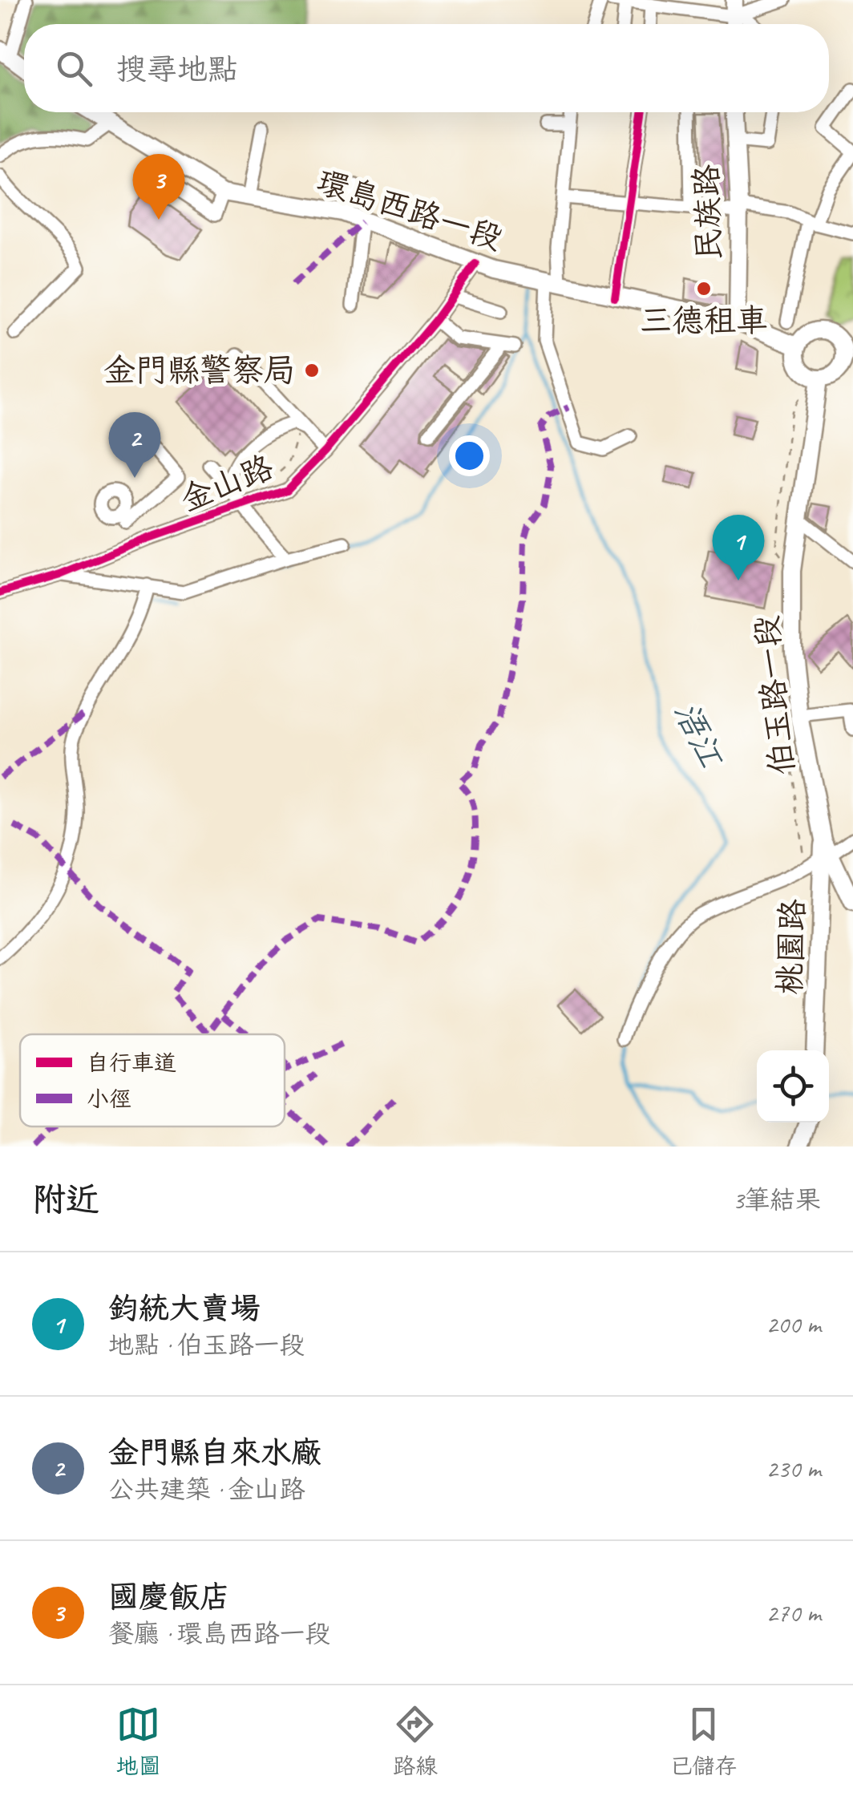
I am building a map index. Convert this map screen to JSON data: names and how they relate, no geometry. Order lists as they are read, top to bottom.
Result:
{
  "streets": {
    "main road": [
      "環島西路一段",
      "民族路",
      "伯玉路一段",
      "桃園路"
    ],
    "street": ["金山路"]
  },
  "crossings": [
    ["環島西路一段", "金山路"],
    ["伯玉路一段", "桃園路"]
  ],
  "water": ["浯江"],
  "places": ["三德租車", "金門縣警察局"],
  "legend": ["自行車道", "小徑"],
  "page": {
    "search": "搜尋地點",
    "pins": ["3", "2", "1"],
    "heading": ["附近", "3筆結果"],
    "list": [
      {
        "mark": "1",
        "name": "鈞統大賣場",
        "note": "地點 · 伯玉路一段",
        "value": "200 m"
      },
      {
        "mark": "2",
        "name": "金門縣自來水廠",
        "note": "公共建築 · 金山路",
        "value": "230 m"
      },
      {
        "mark": "3",
        "name": "國慶飯店",
        "note": "餐廳 · 環島西路一段",
        "value": "270 m"
      }
    ],
    "nav": ["地圖", "路線", "已儲存"]
  }
}
